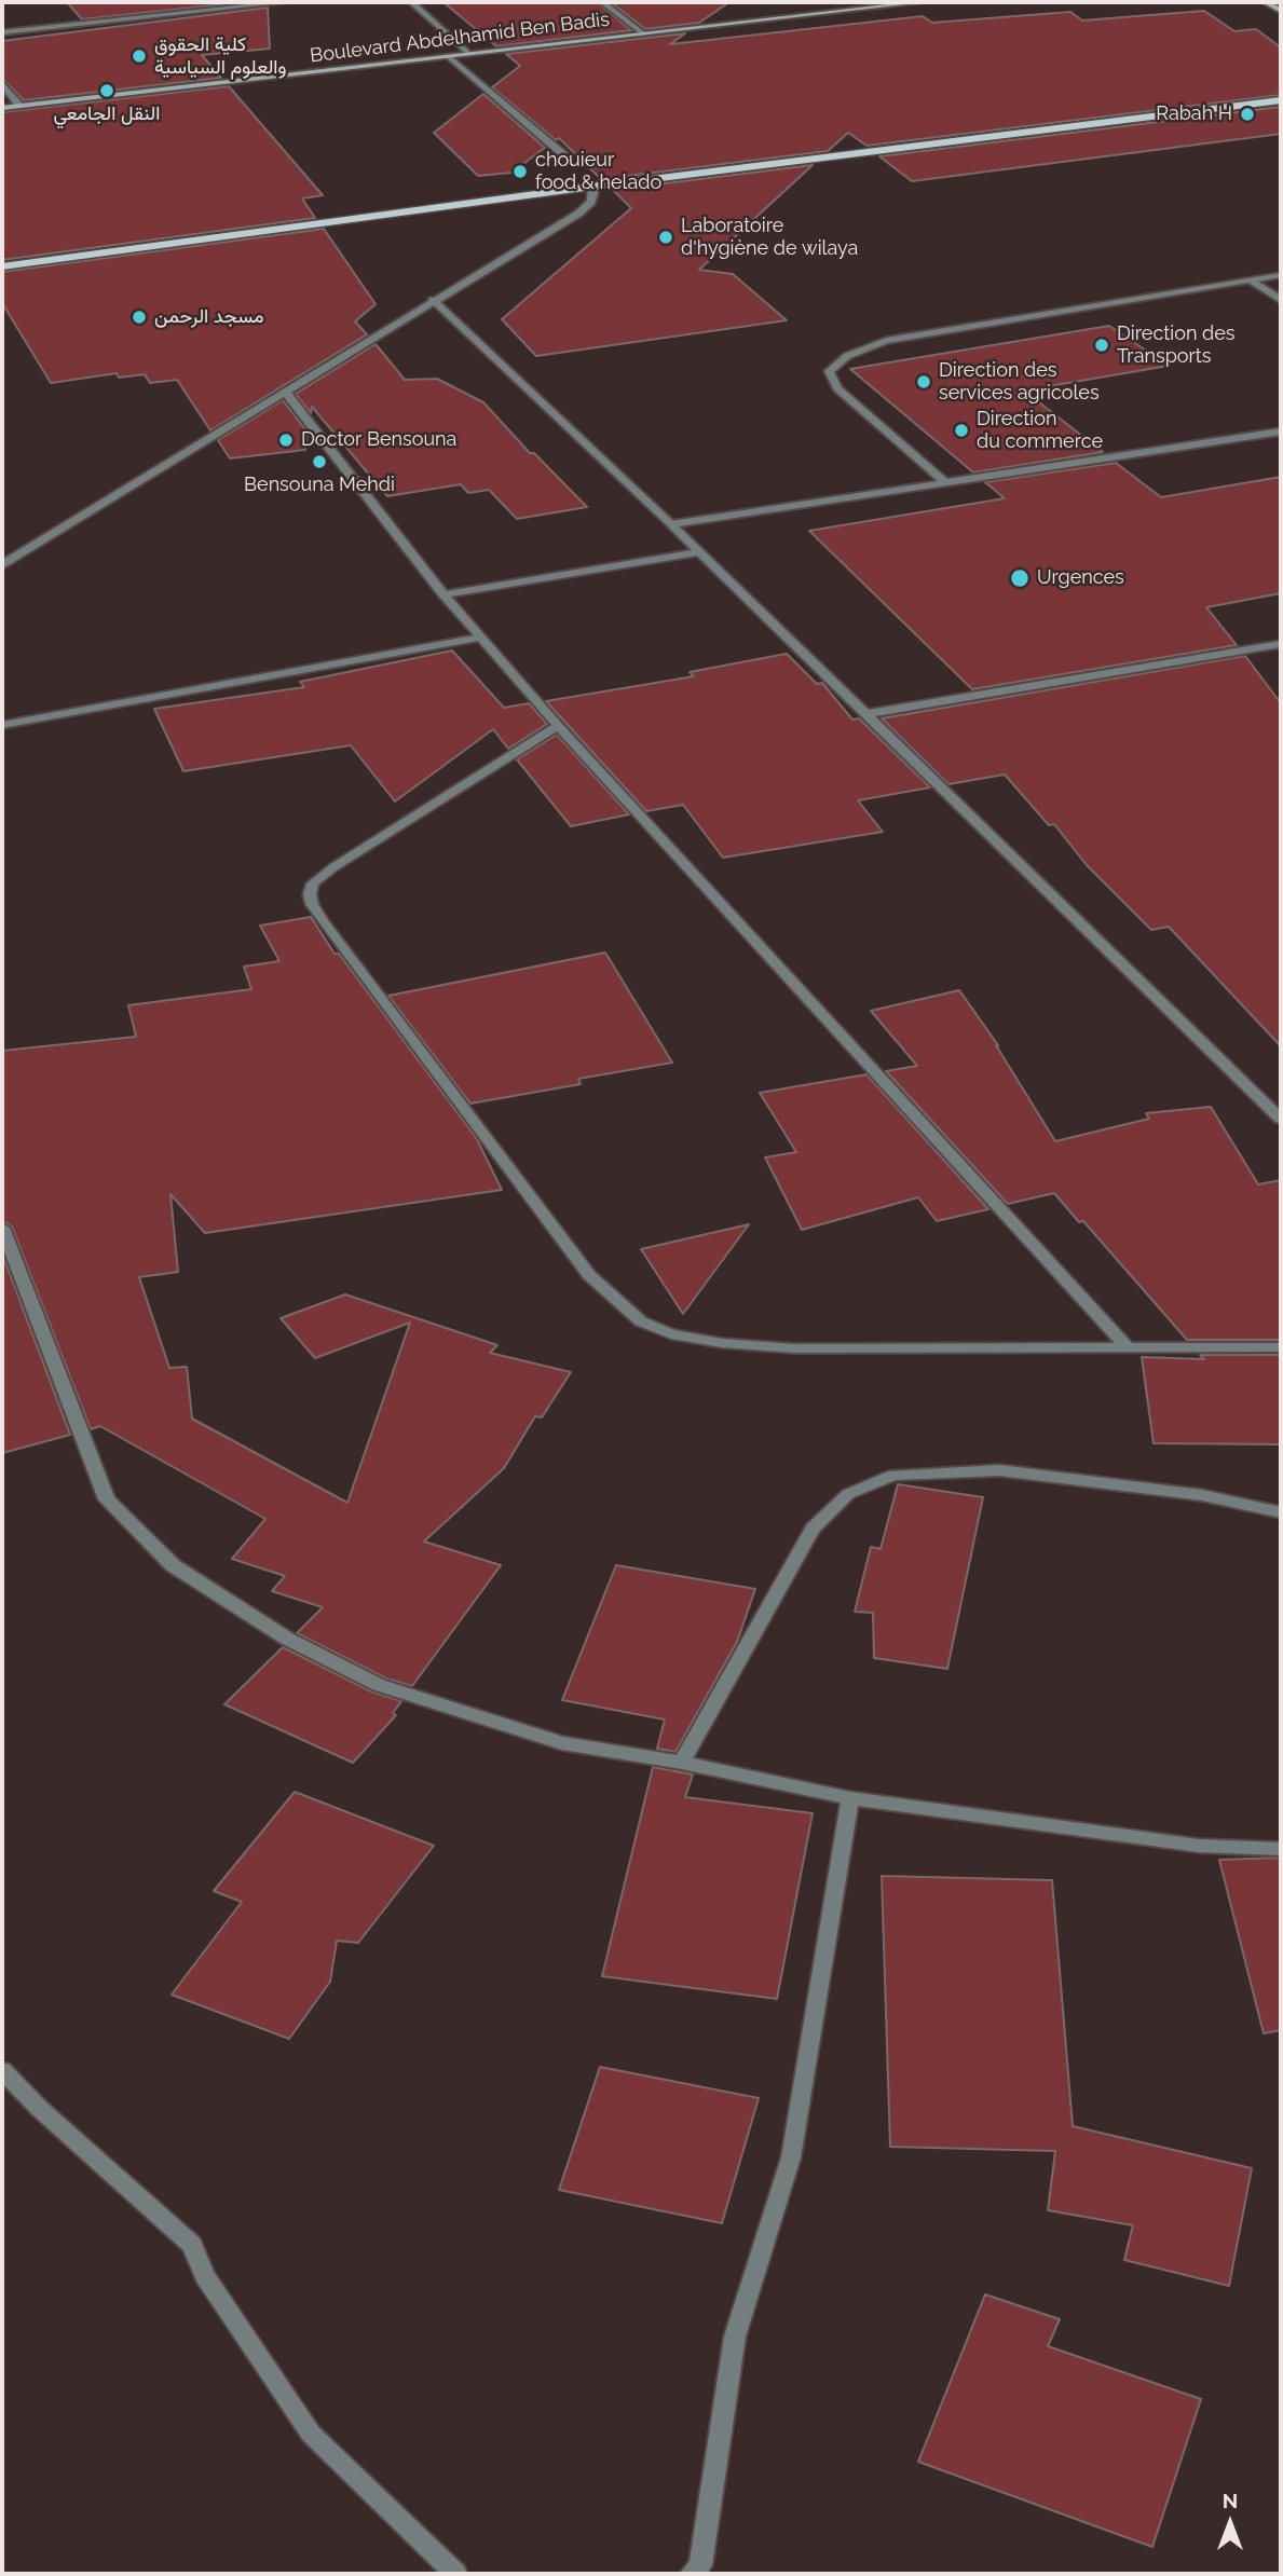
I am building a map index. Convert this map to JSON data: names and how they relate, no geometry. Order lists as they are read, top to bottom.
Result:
{
  "streets": {
    "main road": ["Boulevard Abdelhamid Ben Badis"]
  },
  "places": [
    "كلية الحقوق والعلوم السياسية",
    "النقل الجامعي",
    "Rabah H",
    "chouieur food & helado",
    "Laboratoire d'hygiène de wilaya",
    "مسجد الرحمن",
    "Direction des Transports",
    "Direction des services agricoles",
    "Direction du commerce",
    "Doctor Bensouna",
    "Bensouna Mehdi",
    "Urgences"
  ],
  "north": "top"
}
